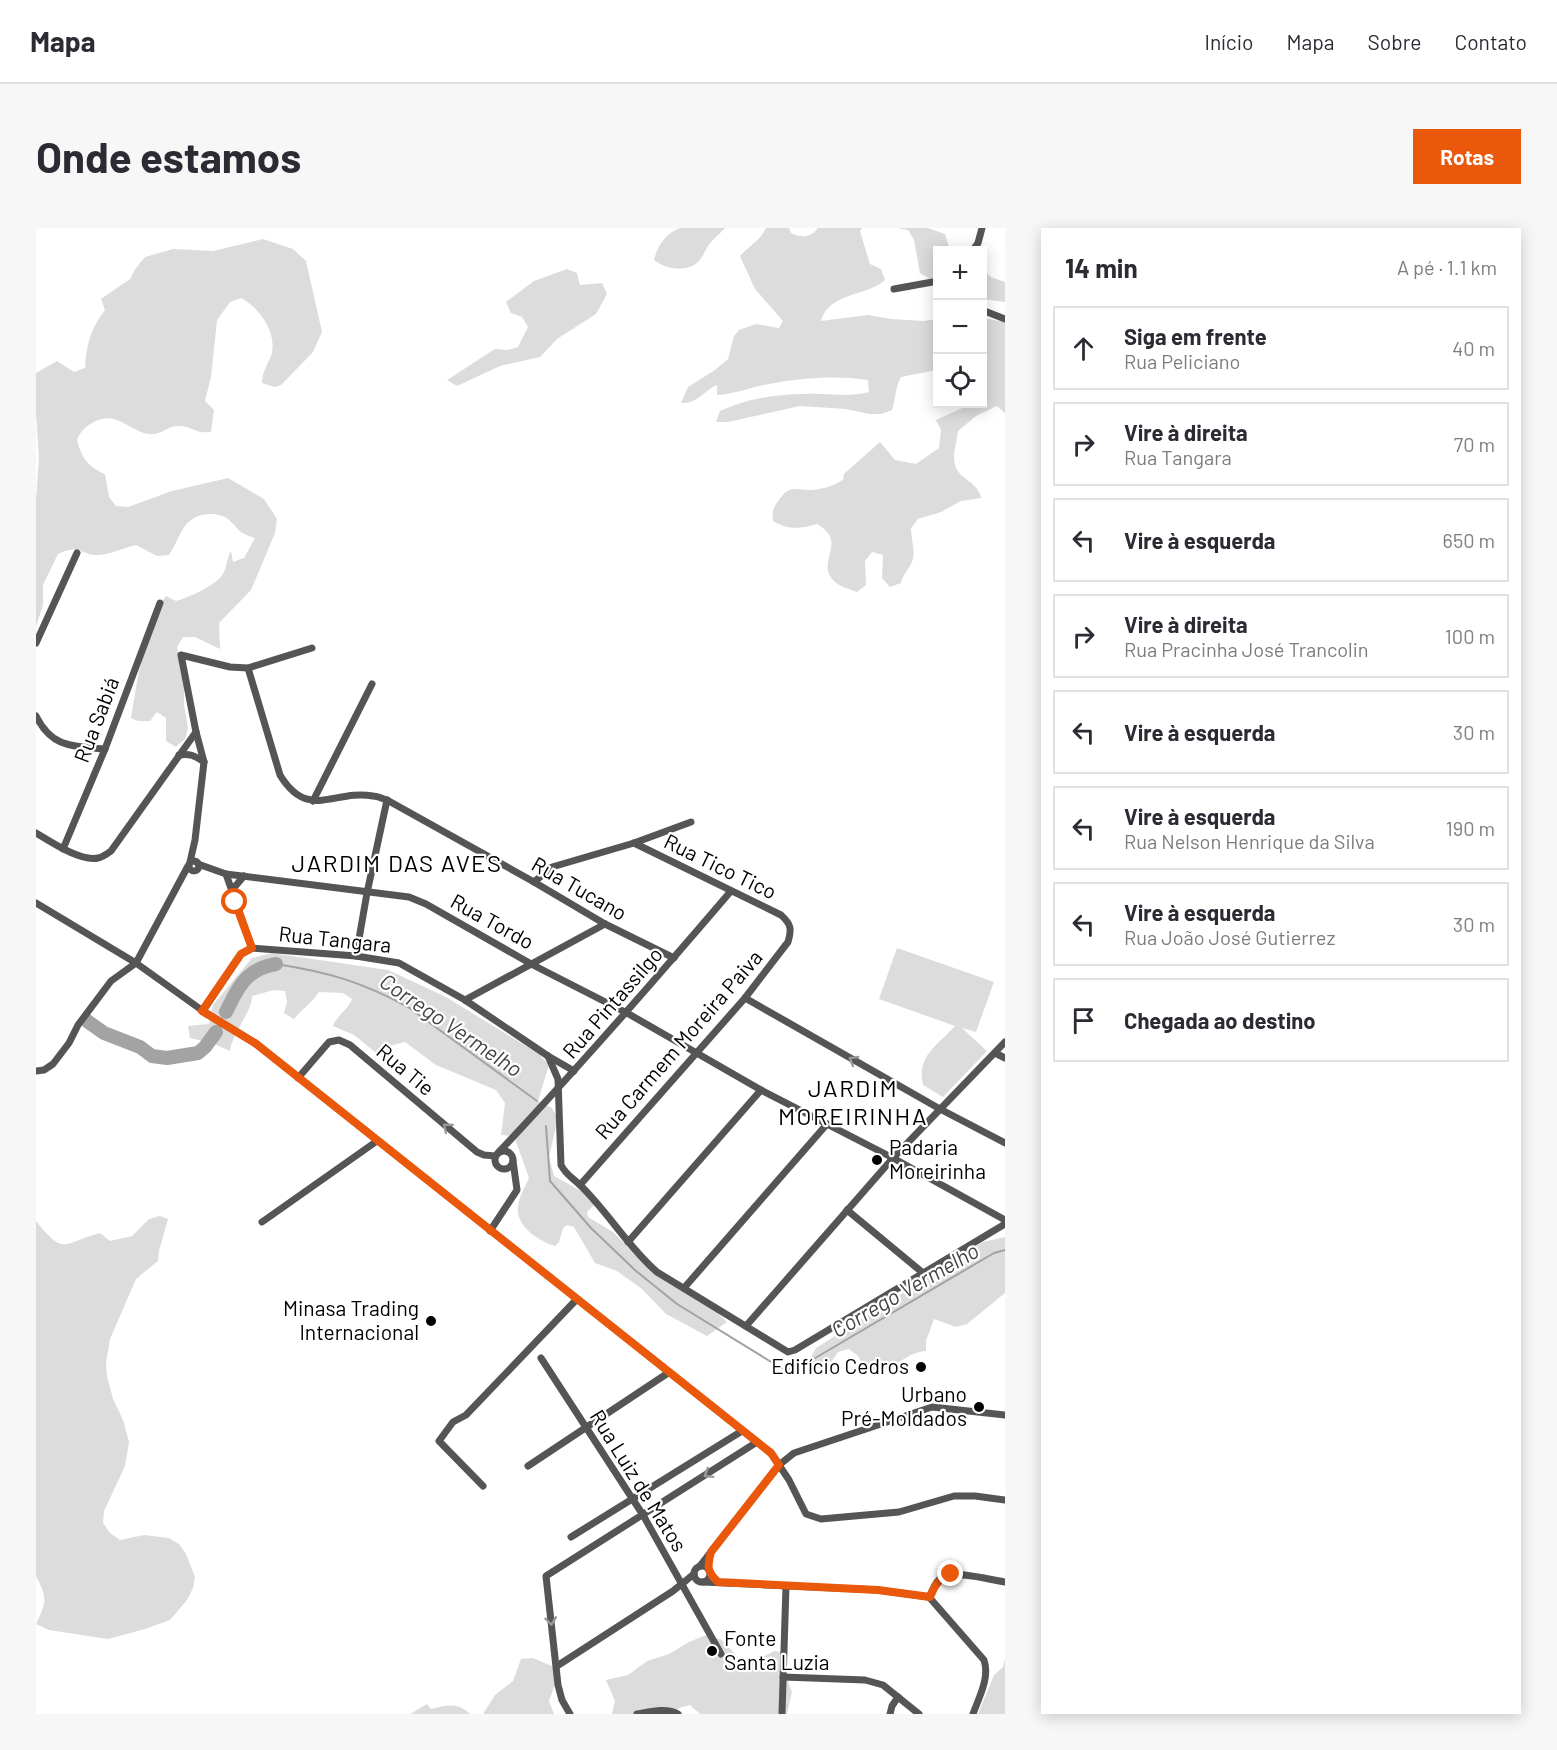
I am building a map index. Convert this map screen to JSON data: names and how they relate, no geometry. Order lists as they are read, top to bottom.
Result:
{
  "streets": {
    "street": [
      "Rua Sabiá",
      "Rua Tico Tico",
      "Rua Tucano",
      "Rua Tordo",
      "Rua Tangara",
      "Rua Pintassilgo",
      "Rua Carmem Moreira Paiva",
      "Rua Tie",
      "Rua Luiz de Matos"
    ]
  },
  "crossings": [
    ["Rua Tico Tico", "Rua Pintassilgo"],
    ["Rua Tico Tico", "Rua Carmem Moreira Paiva"],
    ["Rua Tucano", "Rua Pintassilgo"],
    ["Rua Tordo", "Rua Pintassilgo"],
    ["Rua Tordo", "Rua Carmem Moreira Paiva"],
    ["Rua Tangara", "Rua Pintassilgo"],
    ["Rua Pintassilgo", "Rua Tie"]
  ],
  "districts": ["JARDIM DAS AVES", "JARDIM MOREIRINHA"],
  "water": ["Corrego Vermelho"],
  "places": [
    "Padaria Moreirinha",
    "Minasa Trading Internacional",
    "Edifício Cedros",
    "Urbano Pré-Moldados",
    "Fonte Santa Luzia"
  ],
  "page": {
    "header": "Mapa",
    "nav": [
      "Início",
      "Mapa",
      "Sobre",
      "Contato"
    ],
    "buttons": "Rotas",
    "title": "Onde estamos",
    "heading": ["14 min", "A pé · 1.1 km"],
    "map_buttons": ["+", "−"],
    "list": [
      ["Siga em frente", "Rua Peliciano", "40 m"],
      ["Vire à direita", "Rua Tangara", "70 m"],
      ["Vire à esquerda", "650 m"],
      ["Vire à direita", "Rua Pracinha José Trancolin", "100 m"],
      ["Vire à esquerda", "30 m"],
      ["Vire à esquerda", "Rua Nelson Henrique da Silva", "190 m"],
      ["Vire à esquerda", "Rua João José Gutierrez", "30 m"],
      "Chegada ao destino"
    ]
  }
}
